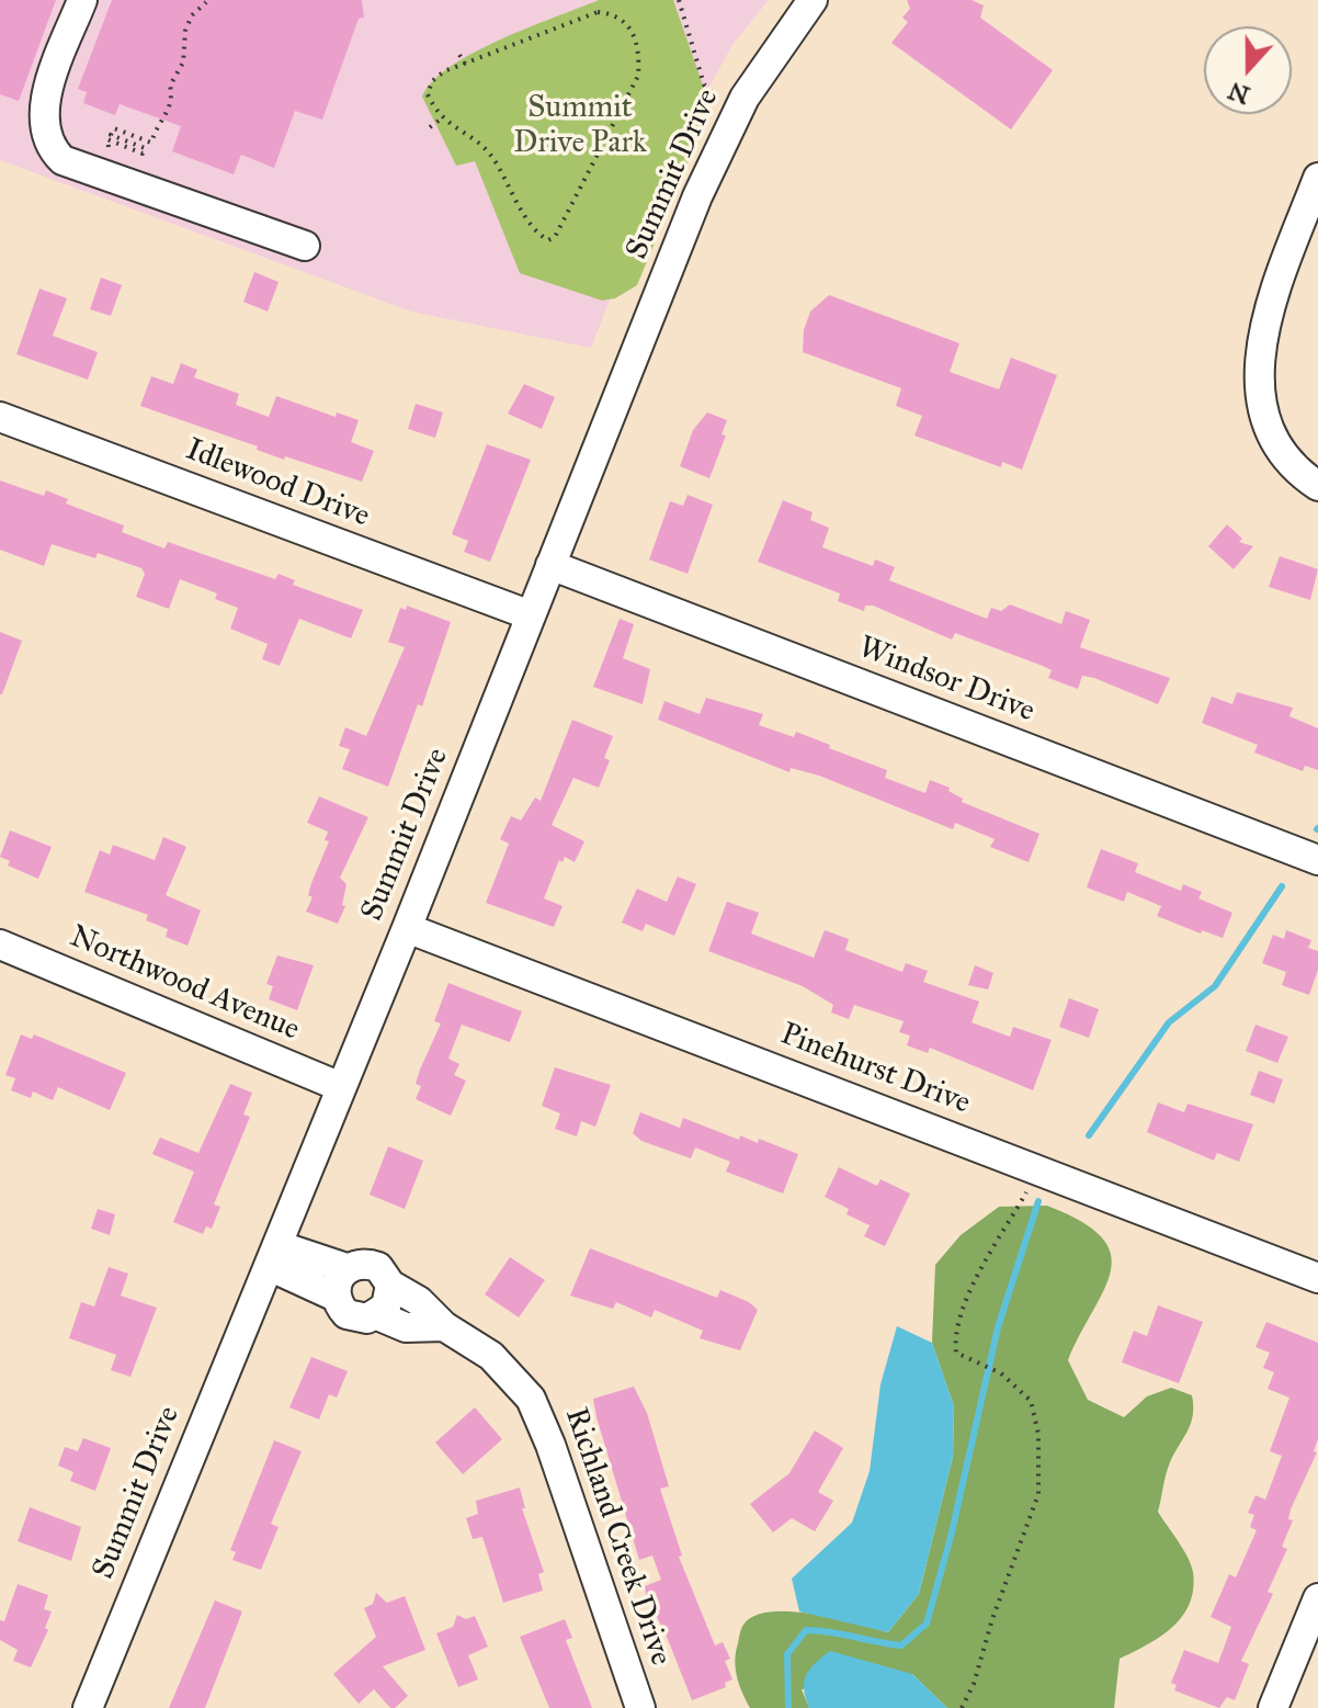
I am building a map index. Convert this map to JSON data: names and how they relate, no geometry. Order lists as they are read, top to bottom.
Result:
{
  "streets": {
    "street": [
      "Summit Drive",
      "Idlewood Drive",
      "Windsor Drive",
      "Northwood Avenue",
      "Pinehurst Drive",
      "Richland Creek Drive"
    ]
  },
  "crossings": [
    ["Summit Drive", "Idlewood Drive"],
    ["Summit Drive", "Windsor Drive"],
    ["Summit Drive", "Northwood Avenue"],
    ["Summit Drive", "Pinehurst Drive"],
    ["Summit Drive", "Richland Creek Drive"]
  ],
  "parks": ["Summit Drive Park"],
  "north": "bottom"
}
